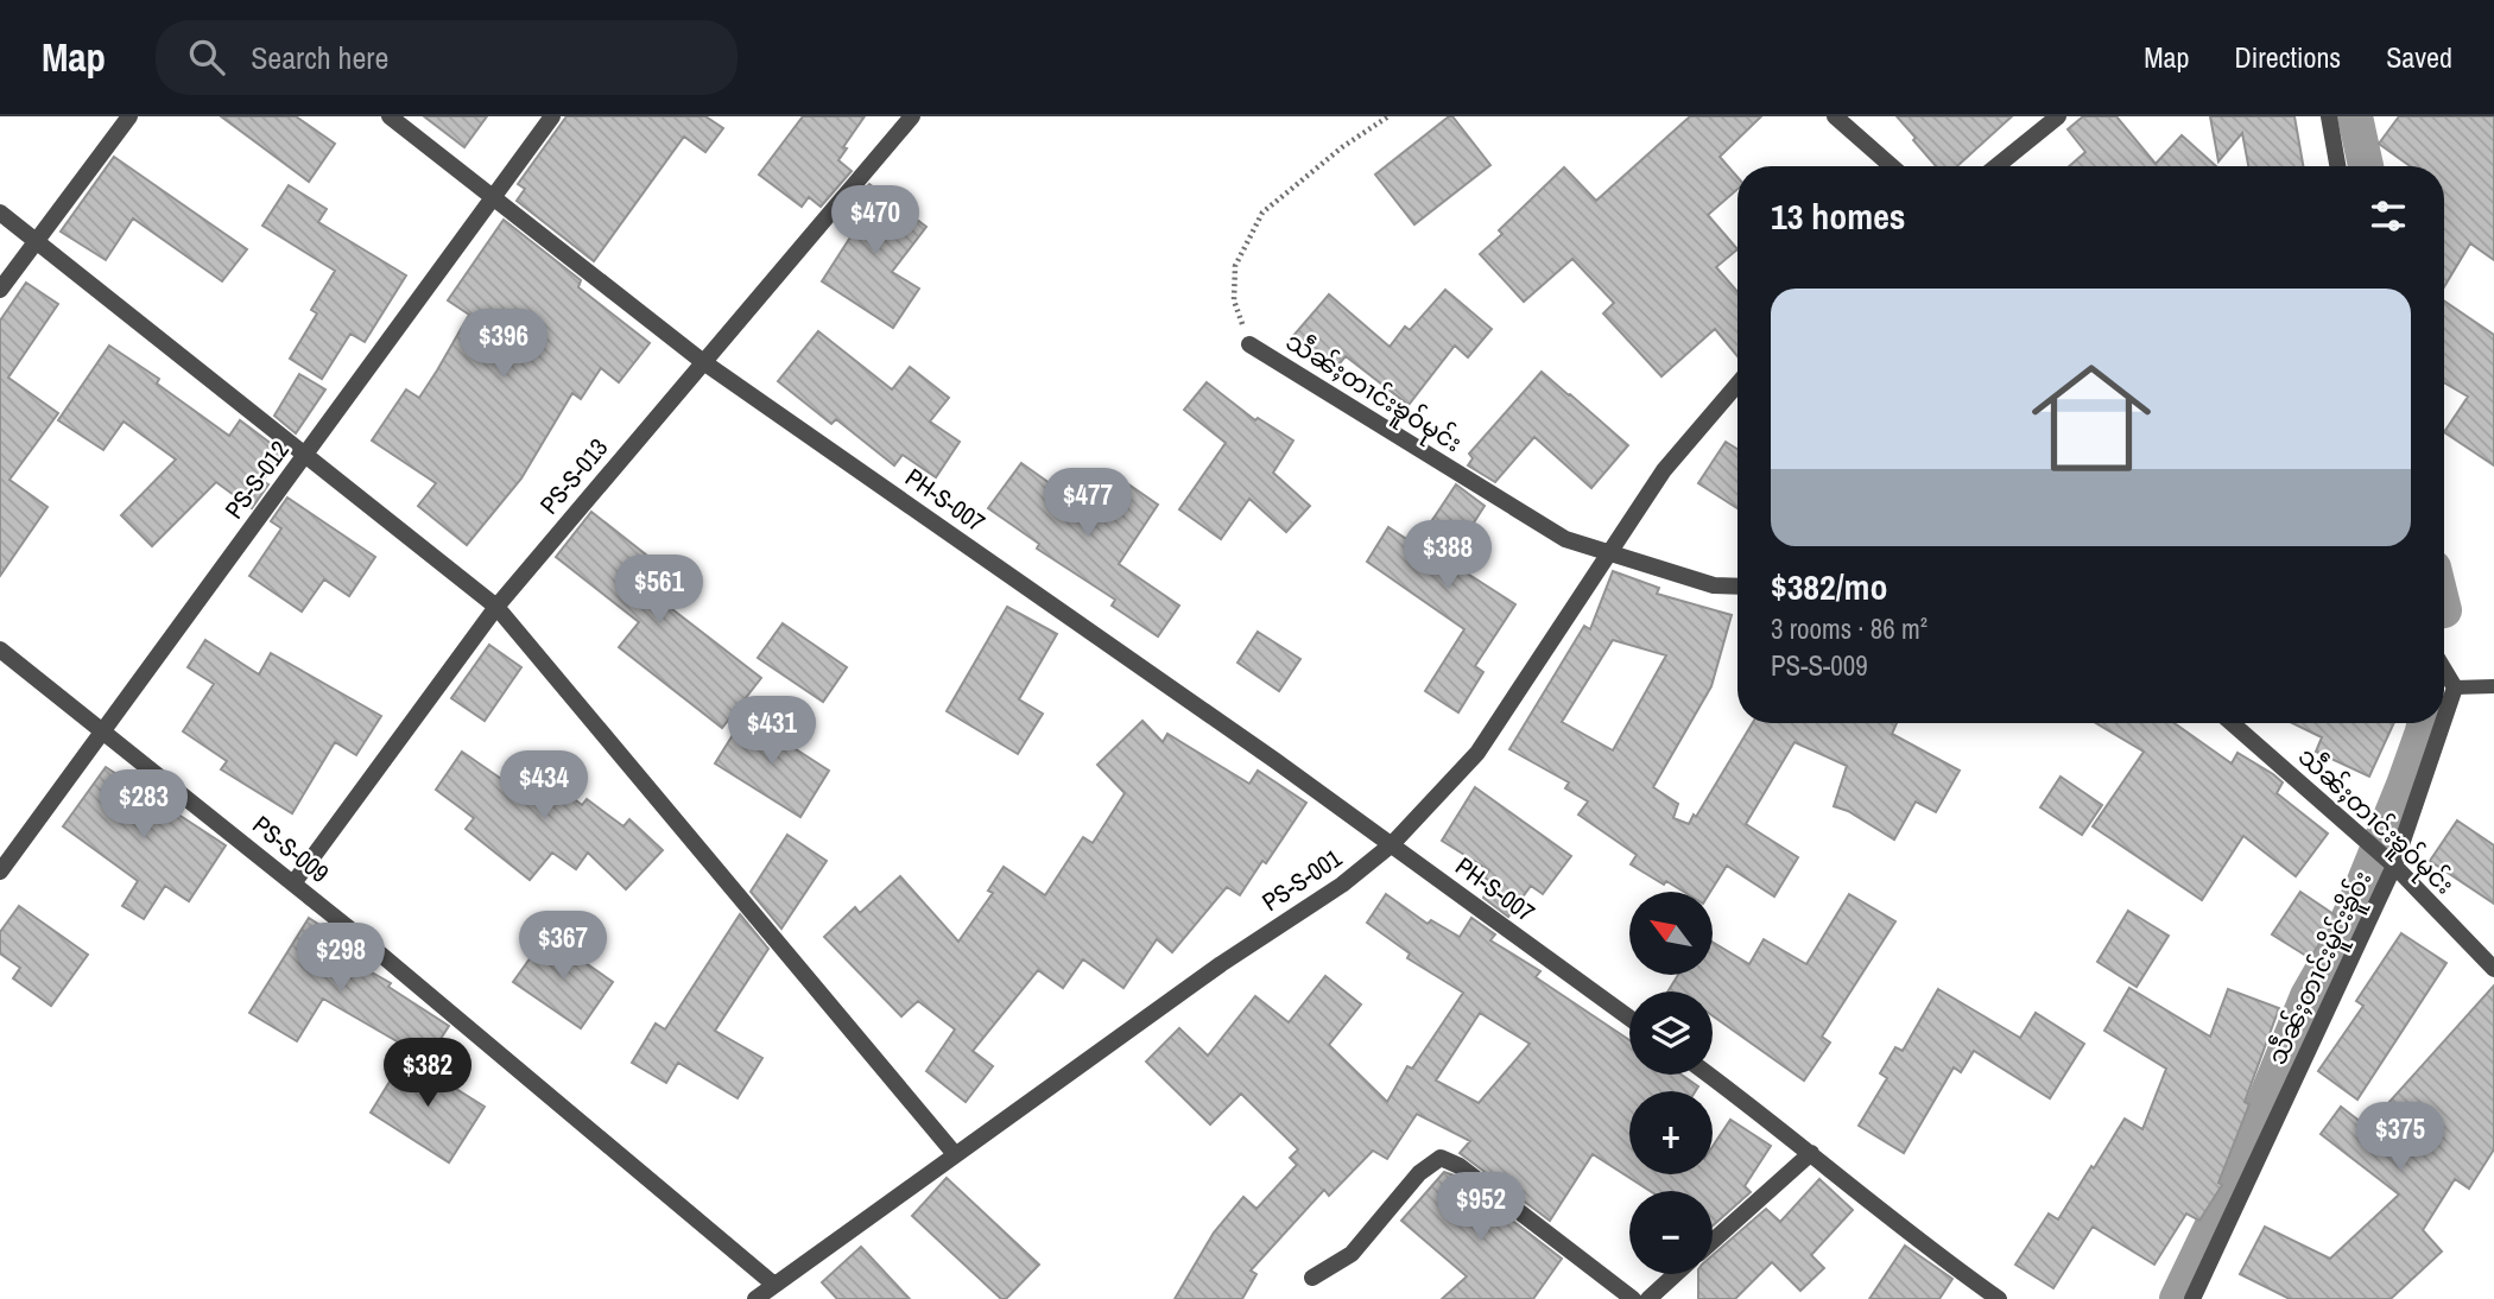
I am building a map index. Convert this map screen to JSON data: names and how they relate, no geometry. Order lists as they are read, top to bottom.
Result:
{
  "streets": {
    "street": [
      "သဵၼ်ႈတၢင်းၶူဝ်မုင်း",
      "PS-S-013",
      "PS-S-012",
      "PH-S-007",
      "PS-S-009",
      "PS-S-001",
      "သဵၼ်ႈတၢင်းမိူင်းၶိူဝ်း"
    ]
  },
  "crossings": [
    ["သဵၼ်ႈတၢင်းၶူဝ်မုင်း", "PS-S-001"],
    ["သဵၼ်ႈတၢင်းၶူဝ်မုင်း", "သဵၼ်ႈတၢင်းမိူင်းၶိူဝ်း"],
    ["PS-S-013", "PH-S-007"],
    ["PS-S-013", "PS-S-009"],
    ["PS-S-012", "PH-S-007"],
    ["PS-S-012", "PS-S-009"],
    ["PH-S-007", "PS-S-001"],
    ["PS-S-009", "PS-S-001"]
  ],
  "north": "top left",
  "page": {
    "header": "Map",
    "search": "Search here",
    "nav": ["Map", "Directions", "Saved"],
    "heading": "13 homes",
    "price": [
      "$470",
      "$396",
      "$477",
      "$388",
      "$561",
      "$431",
      "$434",
      "$283",
      "$367",
      "$298",
      "$382",
      "$375",
      "$952"
    ],
    "list": [
      {
        "name": "$382/mo",
        "note": "3 rooms · 86 m² · PS-S-009"
      }
    ],
    "map_buttons": ["+", "−"]
  }
}
